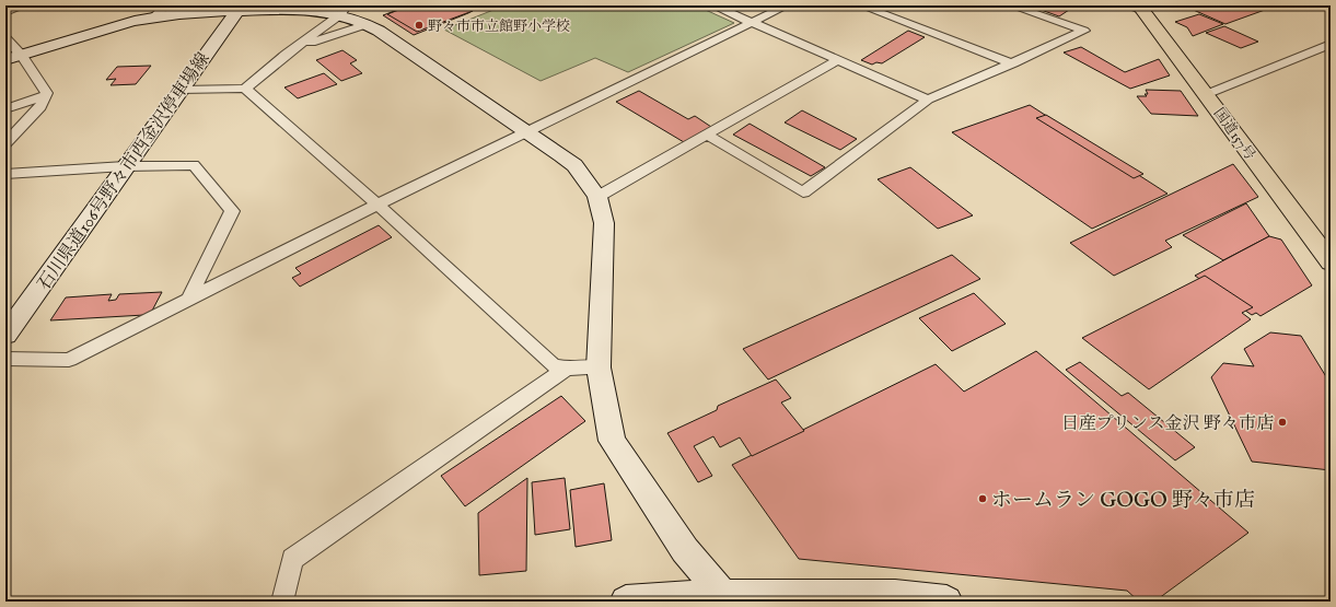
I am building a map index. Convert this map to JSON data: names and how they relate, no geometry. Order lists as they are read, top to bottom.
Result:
{
  "streets": {
    "highway": ["国道157号"],
    "street": ["石川県道106号野々市西金沢停車場線"]
  },
  "places": ["野々市市立館野小学校", "日産プリンス金沢 野々市店", "ホームラン GOGO 野々市店"]
}
